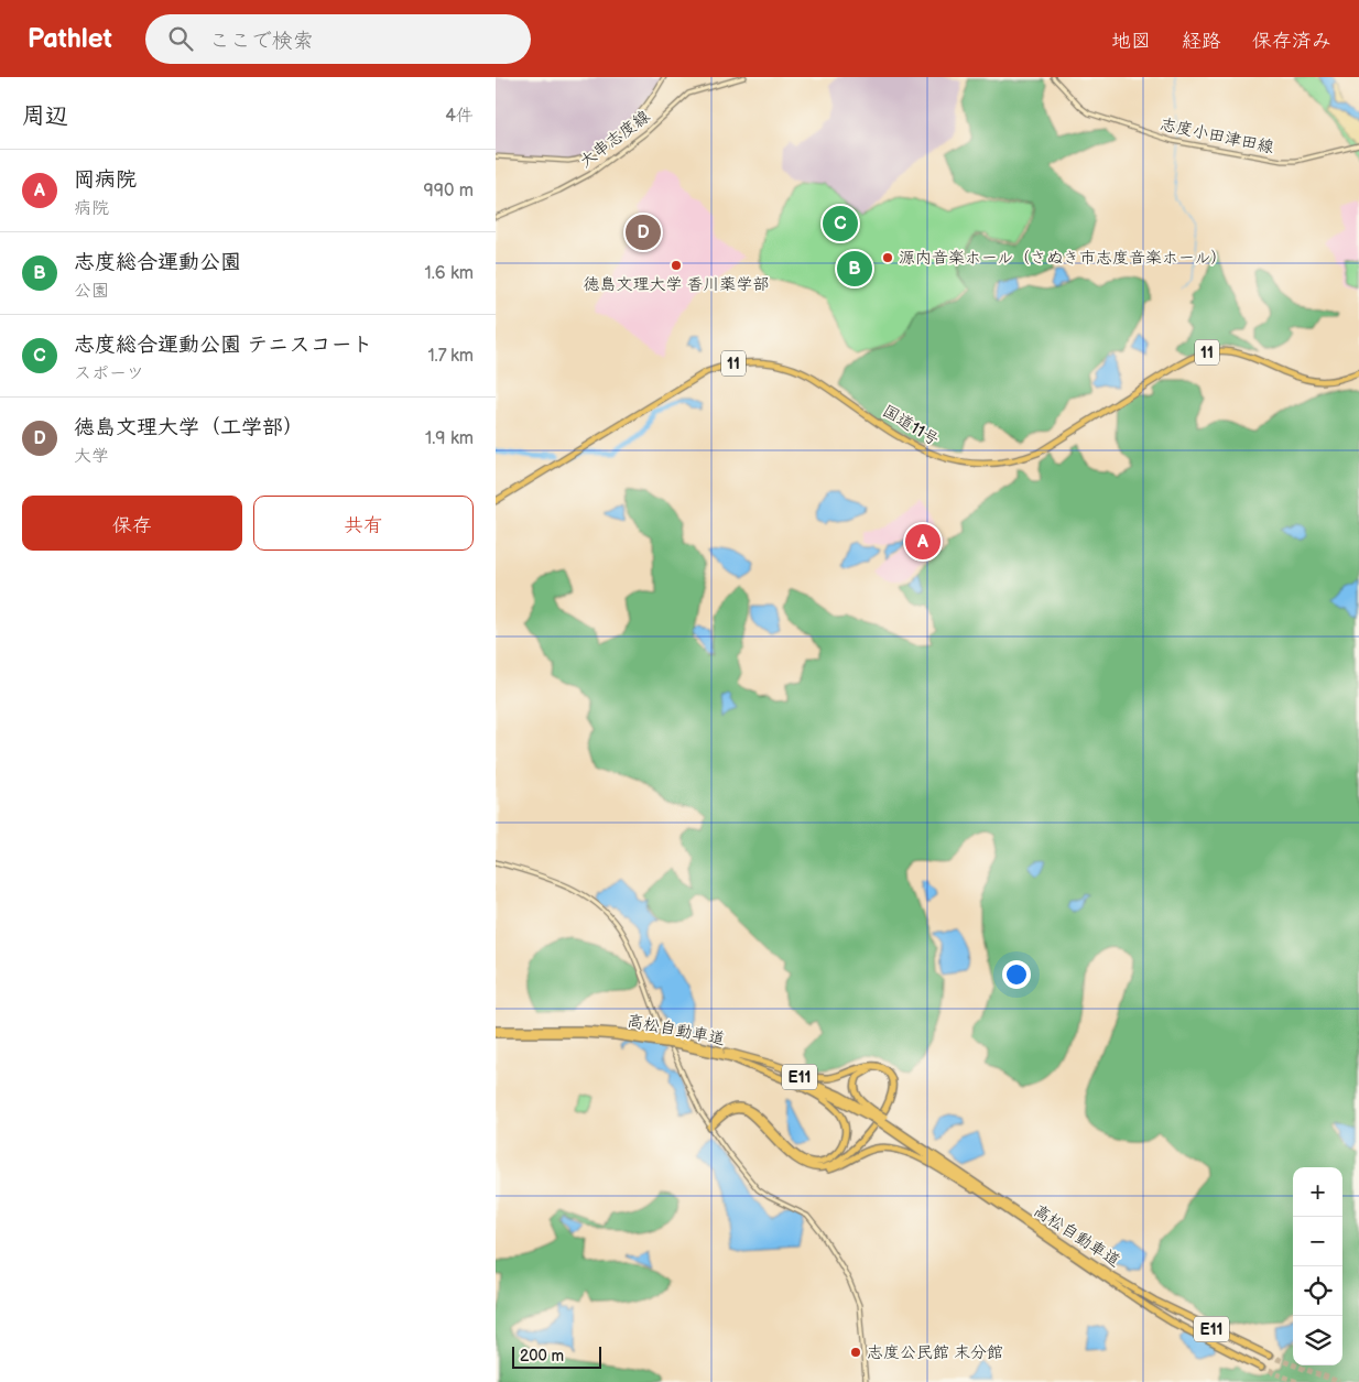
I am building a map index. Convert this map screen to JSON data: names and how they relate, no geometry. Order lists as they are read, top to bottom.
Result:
{
  "streets": {
    "highway": [
      "11",
      "国道11号",
      "高松自動車道",
      "E11"
    ],
    "main road": ["志度小田津田線", "大串志度線"]
  },
  "places": ["源内音楽ホール（さぬき市志度音楽ホール）", "徳島文理大学 香川薬学部", "志度公民館 末分館"],
  "scale_bar": "200 m",
  "page": {
    "header": "Pathlet",
    "search": "ここで検索",
    "nav": ["地図", "経路", "保存済み"],
    "heading": ["周辺", "4件"],
    "list": [
      {
        "mark": "A",
        "name": "岡病院",
        "note": "病院",
        "value": "990 m"
      },
      {
        "mark": "B",
        "name": "志度総合運動公園",
        "note": "公園",
        "value": "1.6 km"
      },
      {
        "mark": "C",
        "name": "志度総合運動公園 テニスコート",
        "note": "スポーツ",
        "value": "1.7 km"
      },
      {
        "mark": "D",
        "name": "徳島文理大学（工学部）",
        "note": "大学",
        "value": "1.9 km"
      }
    ],
    "pins": [
      "C",
      "D",
      "B",
      "A"
    ],
    "buttons": ["保存", "共有"],
    "map_buttons": ["+", "−"],
    "scale": "200 m"
  }
}
